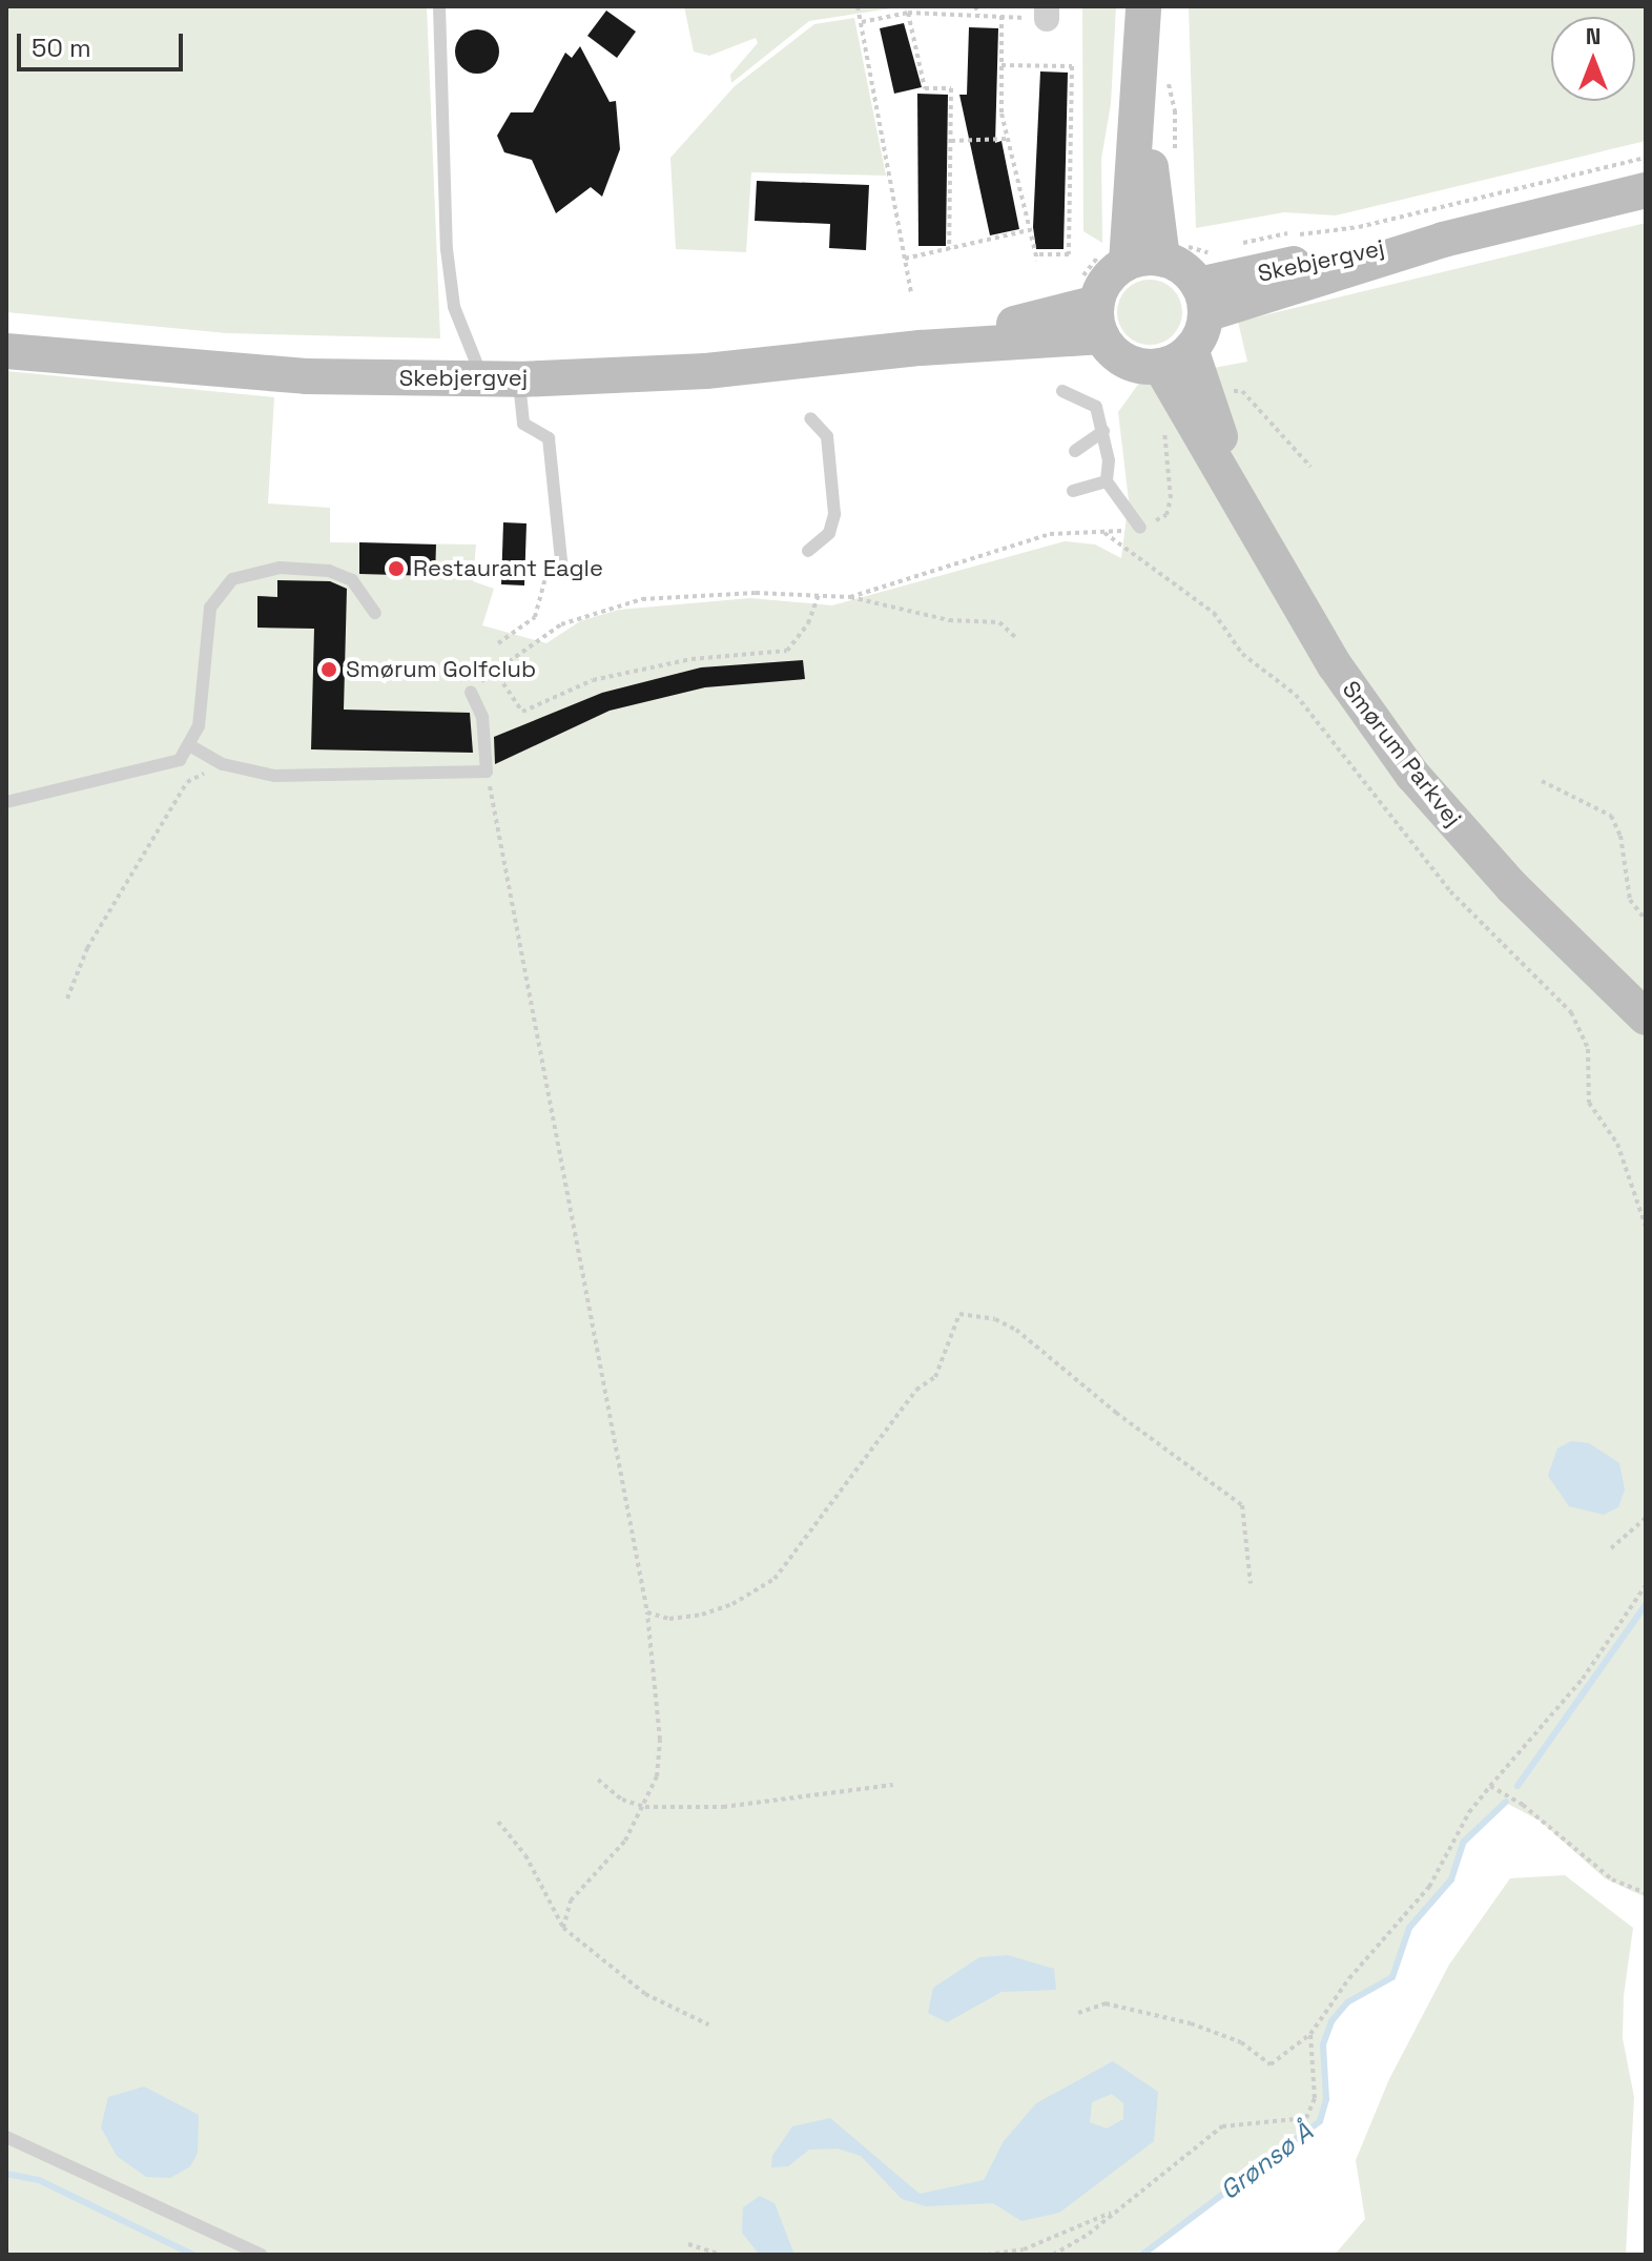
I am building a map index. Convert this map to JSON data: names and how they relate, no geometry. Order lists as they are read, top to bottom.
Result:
{
  "streets": {
    "street": ["Skebjergvej", "Smørum Parkvej"]
  },
  "crossings": [
    ["Skebjergvej", "Smørum Parkvej"]
  ],
  "water": ["Grønsø Å"],
  "places": ["Restaurant Eagle", "Smørum Golfclub"],
  "scale_bar": "50 m",
  "north": "top"
}
